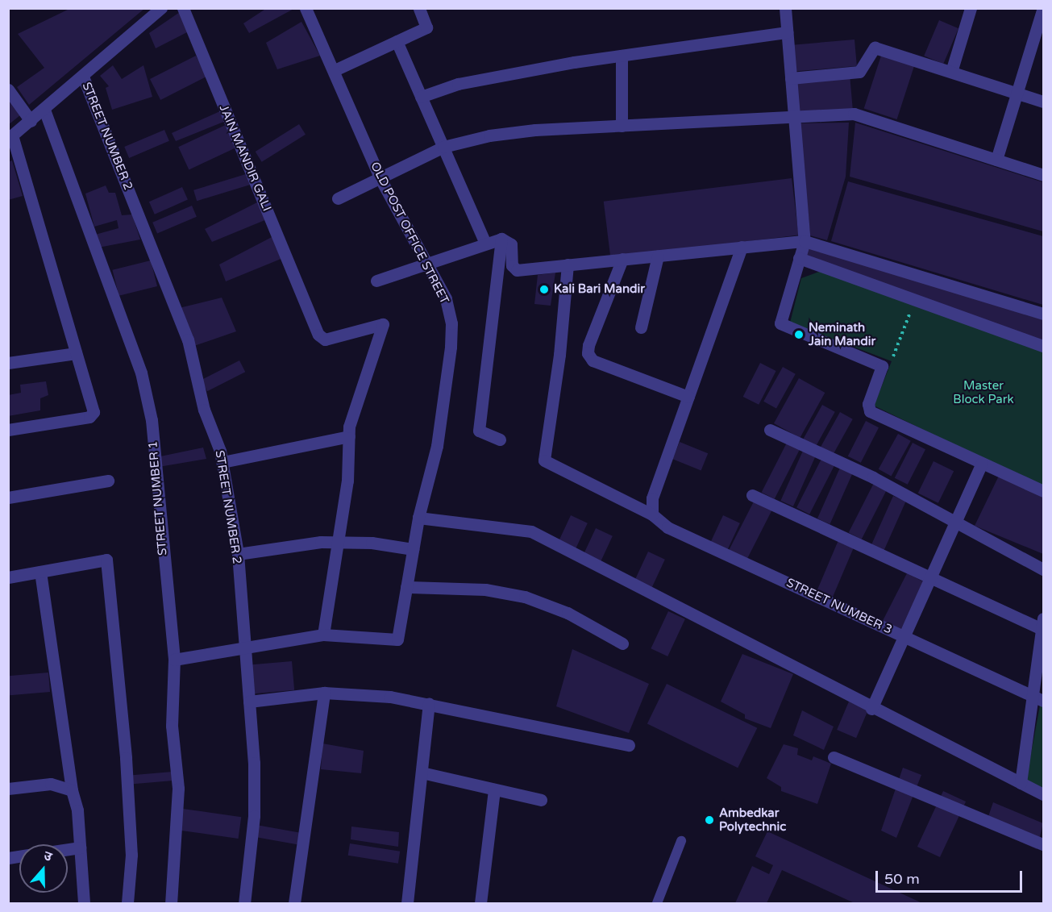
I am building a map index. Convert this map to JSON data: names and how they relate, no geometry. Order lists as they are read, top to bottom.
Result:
{
  "streets": {
    "street": [
      "STREET NUMBER 2",
      "JAIN MANDIR GALI",
      "OLD POST OFFICE STREET",
      "STREET NUMBER 1",
      "STREET NUMBER 3"
    ]
  },
  "parks": ["Master Block Park"],
  "places": ["Kali Bari Mandir", "Neminath Jain Mandir", "Ambedkar Polytechnic"],
  "scale_bar": "50 m",
  "north": "top"
}
